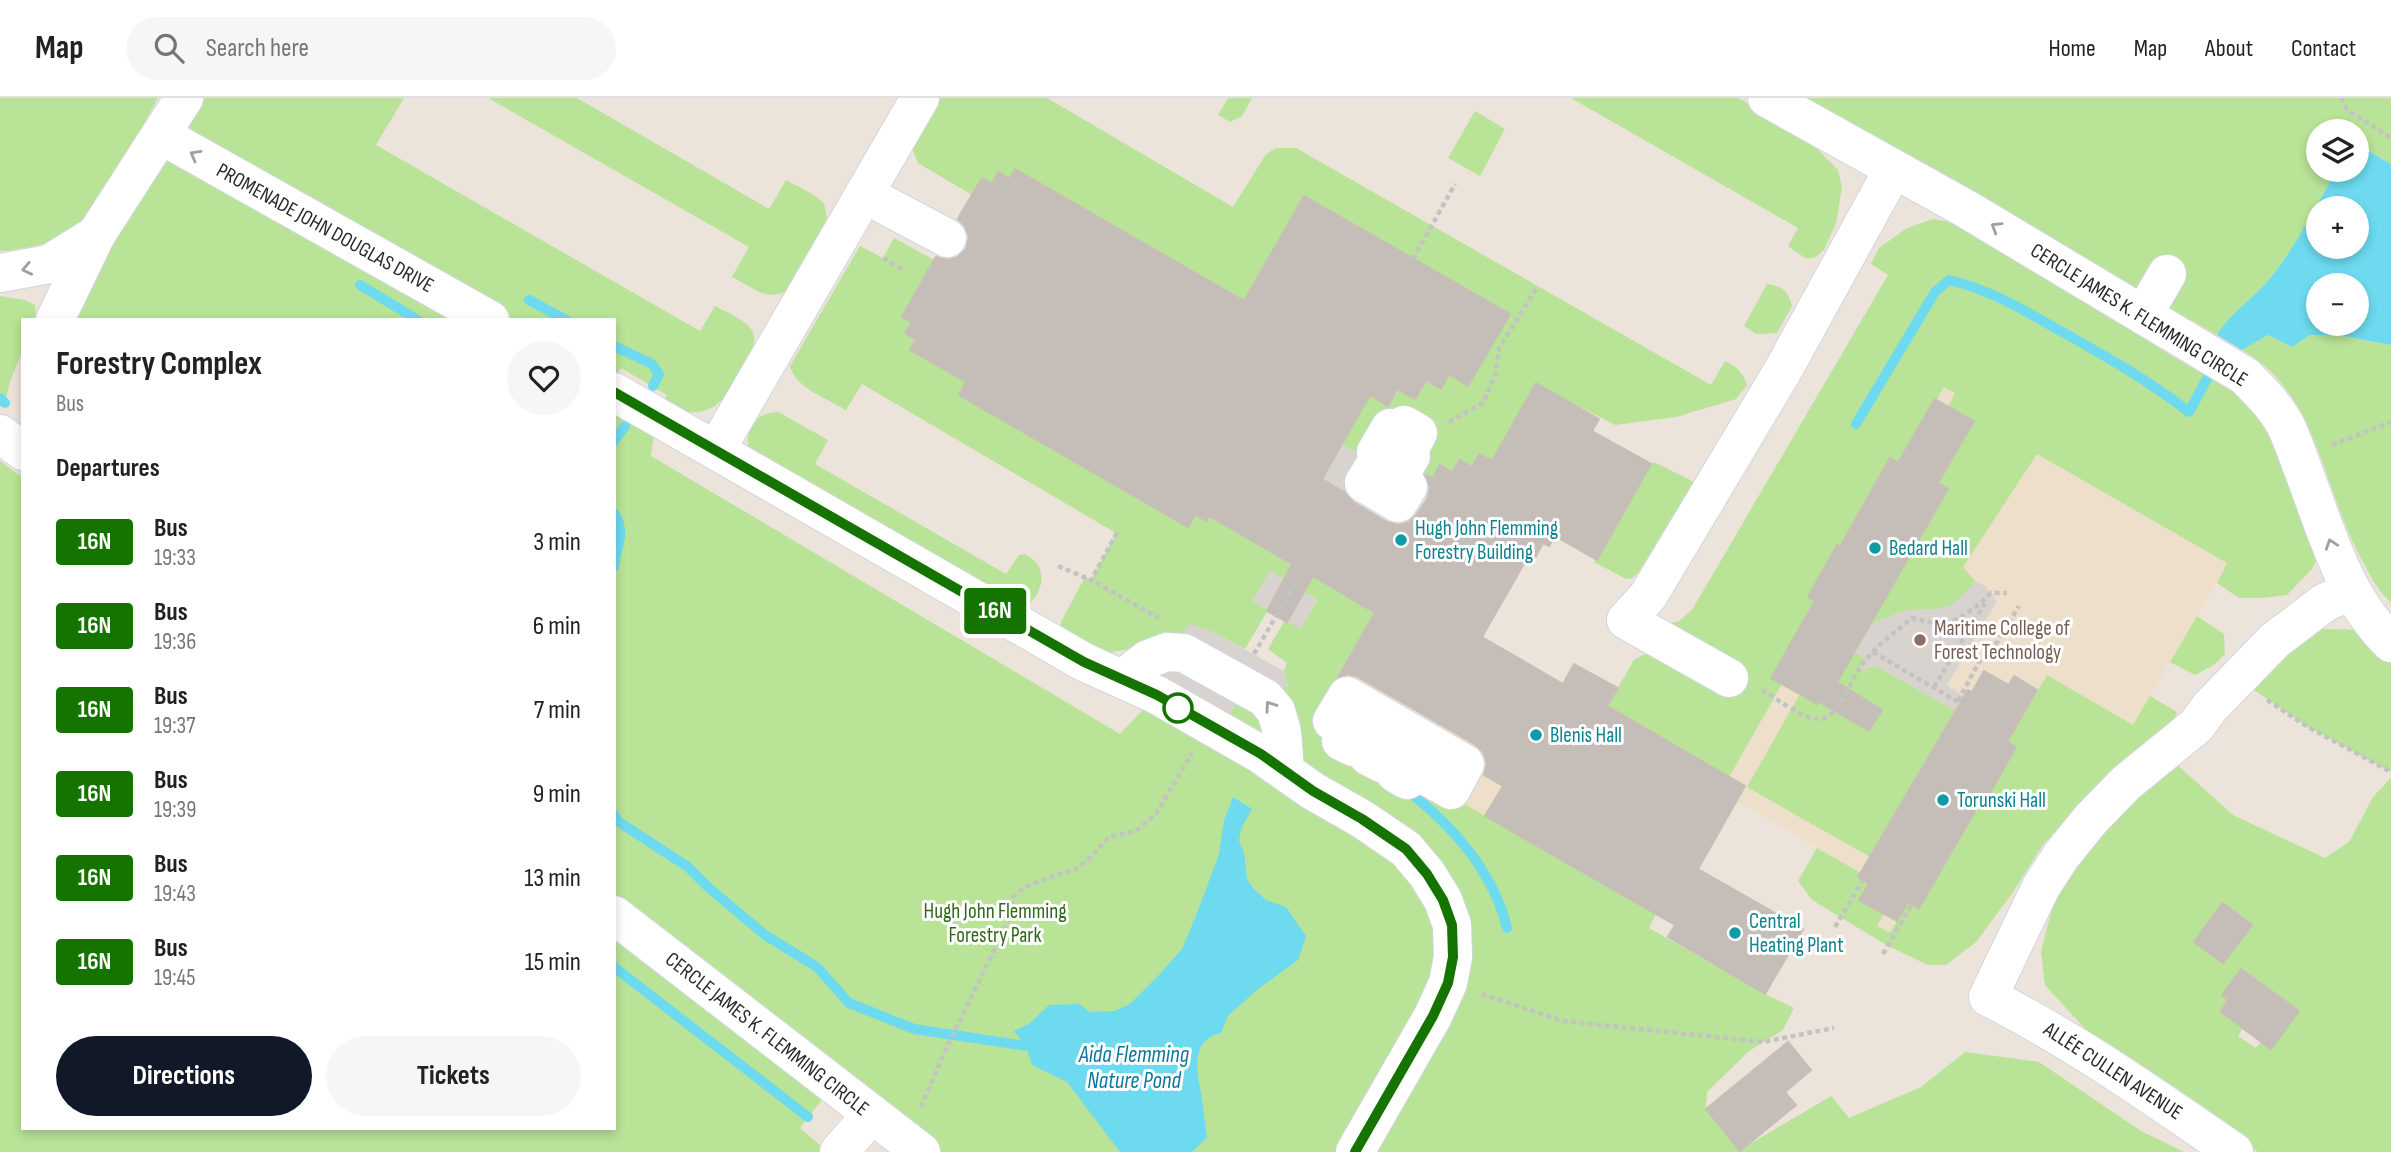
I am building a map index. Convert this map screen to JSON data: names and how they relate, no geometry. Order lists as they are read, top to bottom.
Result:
{
  "streets": {
    "street": ["PROMENADE JOHN DOUGLAS DRIVE", "CERCLE JAMES K. FLEMMING CIRCLE", "ALLÉE CULLEN AVENUE"]
  },
  "one_way": ["PROMENADE JOHN DOUGLAS DRIVE"],
  "water": ["Aida Flemming Nature Pond"],
  "parks": ["Hugh John Flemming Forestry Park"],
  "places": [
    "Hugh John Flemming Forestry Building",
    "Bedard Hall",
    "Maritime College of Forest Technology",
    "Blenis Hall",
    "Torunski Hall",
    "Central Heating Plant"
  ],
  "lines": ["bus line 16N"],
  "page": {
    "header": "Map",
    "search": "Search here",
    "nav": [
      "Home",
      "Map",
      "About",
      "Contact"
    ],
    "on_map": "16N",
    "map_buttons": ["+", "−"],
    "heading": [
      ["Forestry Complex", "Bus"],
      "Departures"
    ],
    "list": [
      {
        "mark": "16N",
        "name": "Bus",
        "note": "19:33",
        "value": "3 min"
      },
      {
        "mark": "16N",
        "name": "Bus",
        "note": "19:36",
        "value": "6 min"
      },
      {
        "mark": "16N",
        "name": "Bus",
        "note": "19:37",
        "value": "7 min"
      },
      {
        "mark": "16N",
        "name": "Bus",
        "note": "19:39",
        "value": "9 min"
      },
      {
        "mark": "16N",
        "name": "Bus",
        "note": "19:43",
        "value": "13 min"
      },
      {
        "mark": "16N",
        "name": "Bus",
        "note": "19:45",
        "value": "15 min"
      }
    ],
    "buttons": ["Directions", "Tickets"]
  }
}
